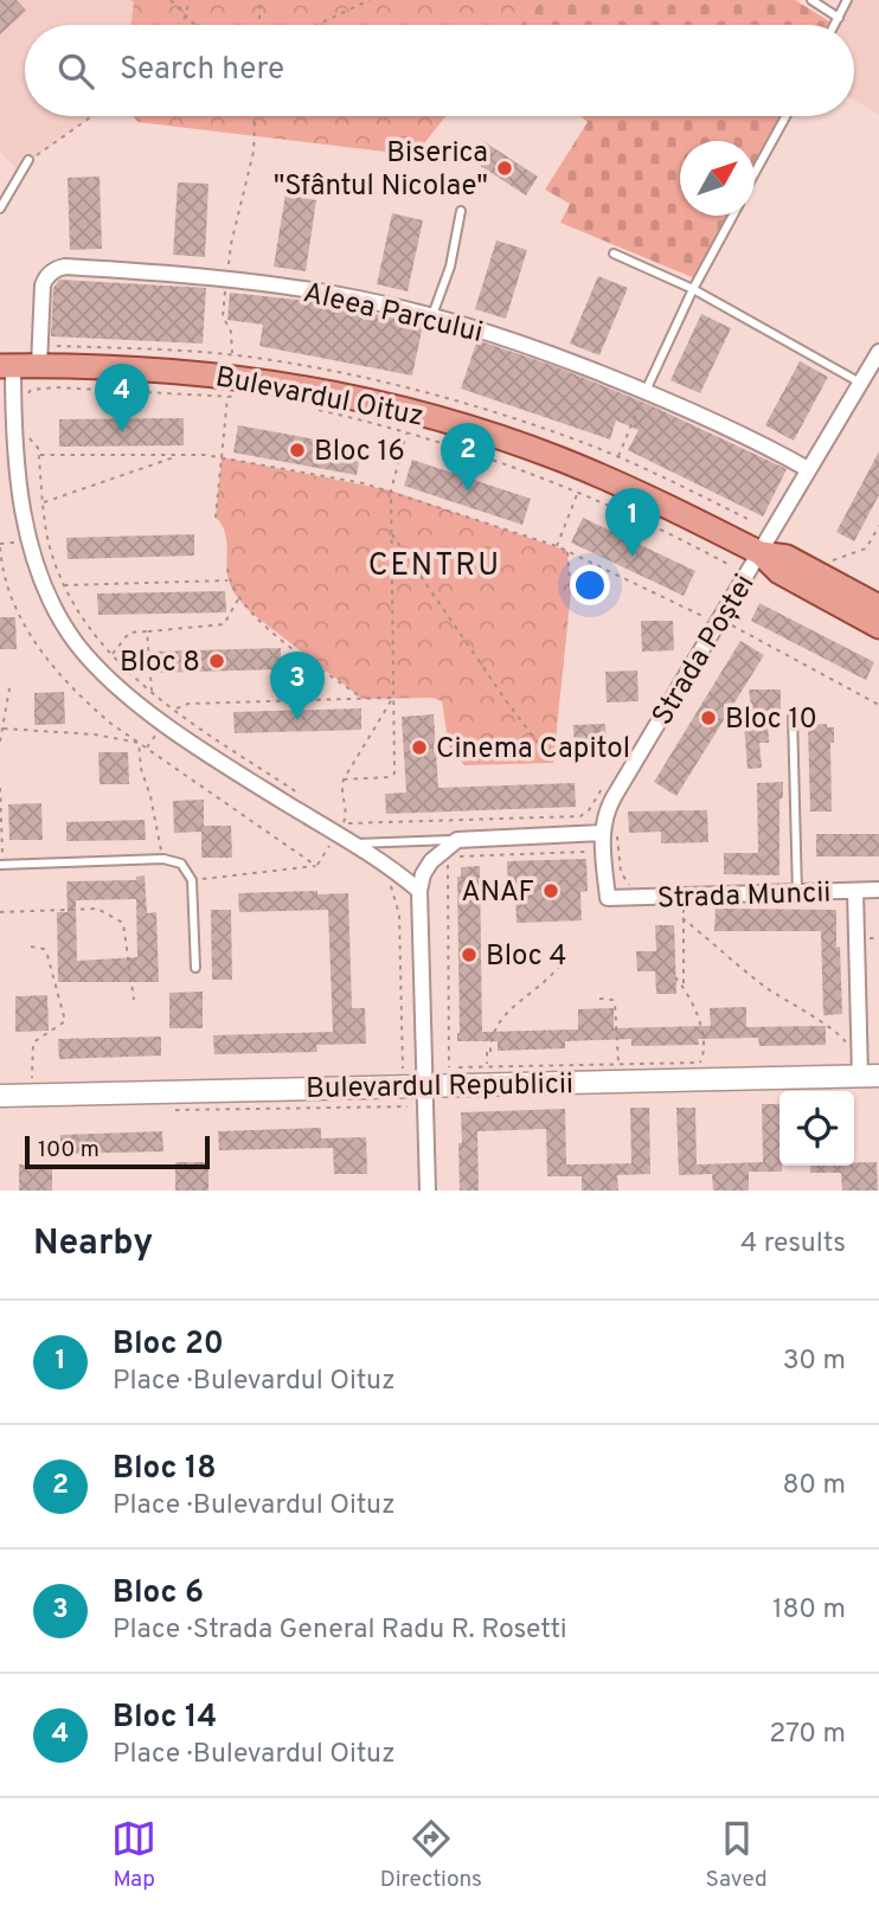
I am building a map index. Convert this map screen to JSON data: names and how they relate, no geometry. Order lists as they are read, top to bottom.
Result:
{
  "streets": {
    "main road": ["Bulevardul Oituz"],
    "street": [
      "Aleea Parcului",
      "Strada Poștei",
      "Strada Muncii",
      "Bulevardul Republicii"
    ]
  },
  "crossings": [
    ["Aleea Parcului", "Bulevardul Oituz"],
    ["Aleea Parcului", "Strada Poștei"],
    ["Bulevardul Oituz", "Strada Poștei"],
    ["Strada Poștei", "Strada Muncii"]
  ],
  "districts": ["CENTRU"],
  "places": [
    "Biserica \"Sfântul Nicolae\"",
    "Bloc 16",
    "Bloc 8",
    "Bloc 10",
    "Cinema Capitol",
    "ANAF",
    "Bloc 4"
  ],
  "scale_bar": "100 m",
  "north": "top right",
  "page": {
    "search": "Search here",
    "pins": [
      "4",
      "2",
      "1",
      "3"
    ],
    "scale": "100 m",
    "heading": ["Nearby", "4 results"],
    "list": [
      {
        "mark": "1",
        "name": "Bloc 20",
        "note": "Place · Bulevardul Oituz",
        "value": "30 m"
      },
      {
        "mark": "2",
        "name": "Bloc 18",
        "note": "Place · Bulevardul Oituz",
        "value": "80 m"
      },
      {
        "mark": "3",
        "name": "Bloc 6",
        "note": "Place · Strada General Radu R. Rosetti",
        "value": "180 m"
      },
      {
        "mark": "4",
        "name": "Bloc 14",
        "note": "Place · Bulevardul Oituz",
        "value": "270 m"
      }
    ],
    "nav": ["Map", "Directions", "Saved"]
  }
}
